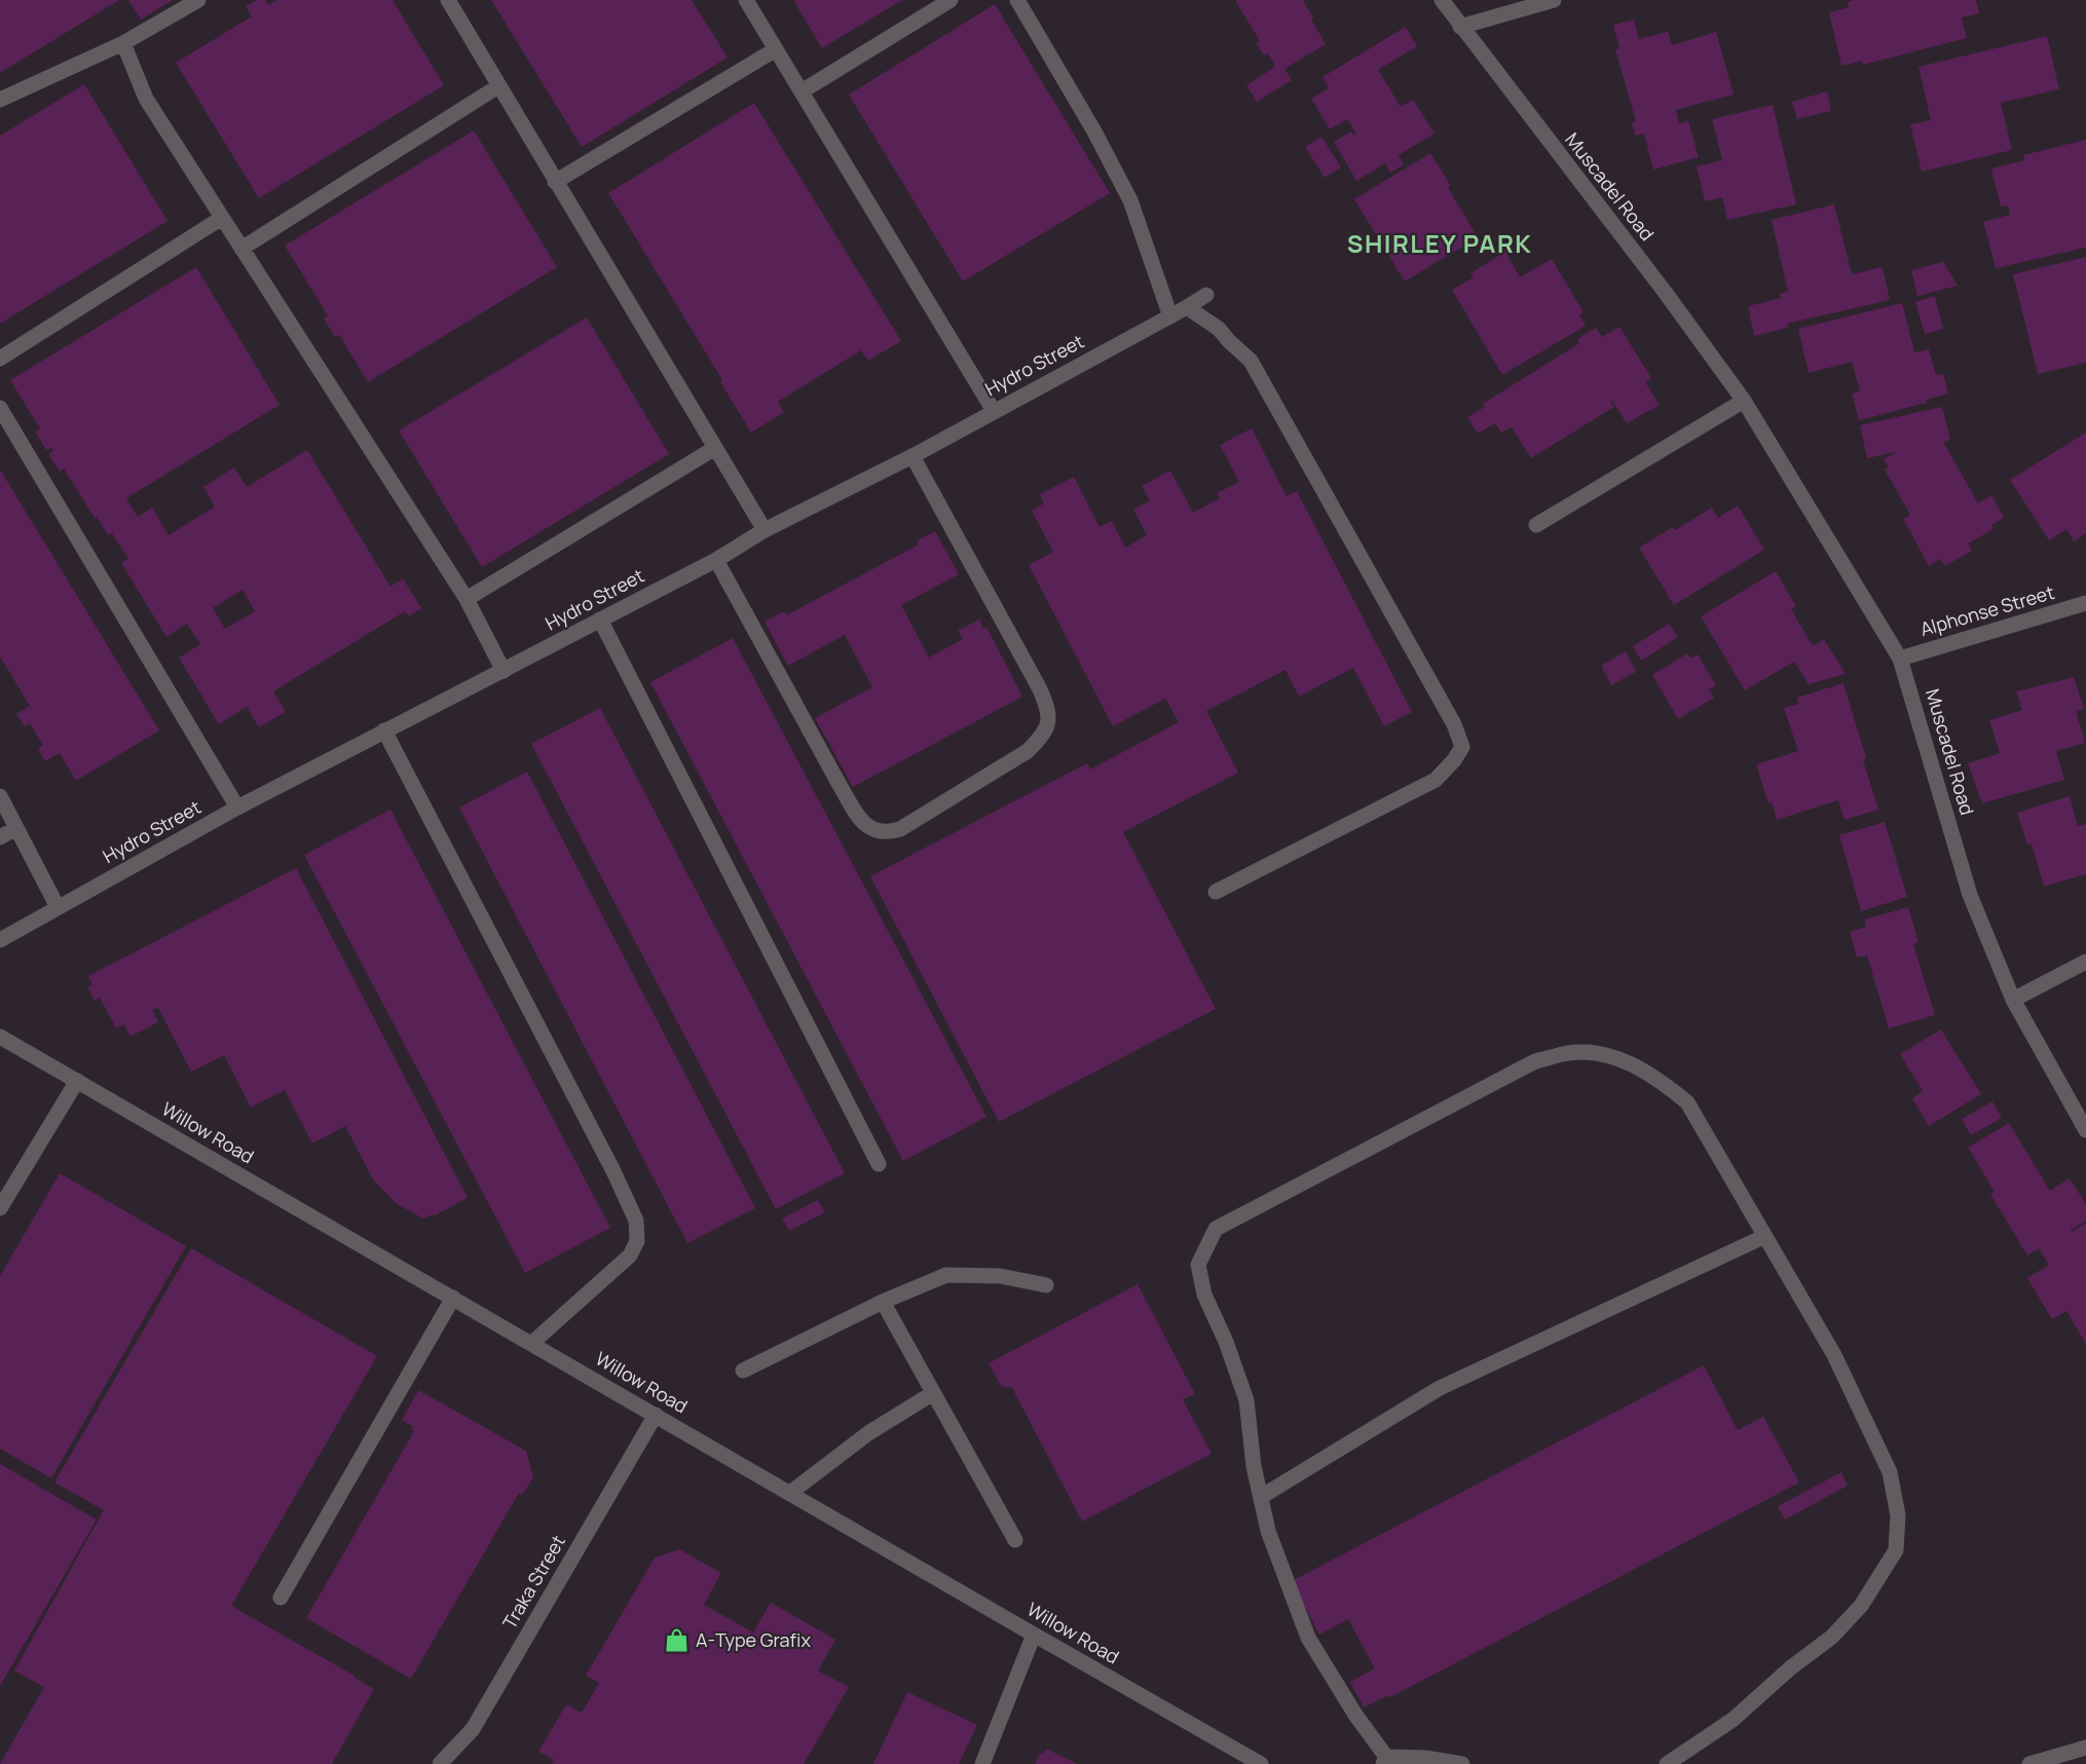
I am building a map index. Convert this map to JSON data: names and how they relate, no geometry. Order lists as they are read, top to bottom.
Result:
{
  "streets": {
    "street": [
      "Muscadel Road",
      "Hydro Street",
      "Alphonse Street",
      "Willow Road",
      "Traka Street"
    ]
  },
  "crossings": [
    ["Muscadel Road", "Alphonse Street"],
    ["Willow Road", "Traka Street"]
  ],
  "districts": ["SHIRLEY PARK"],
  "places": {
    "shop": ["A-Type Grafix"]
  }
}
